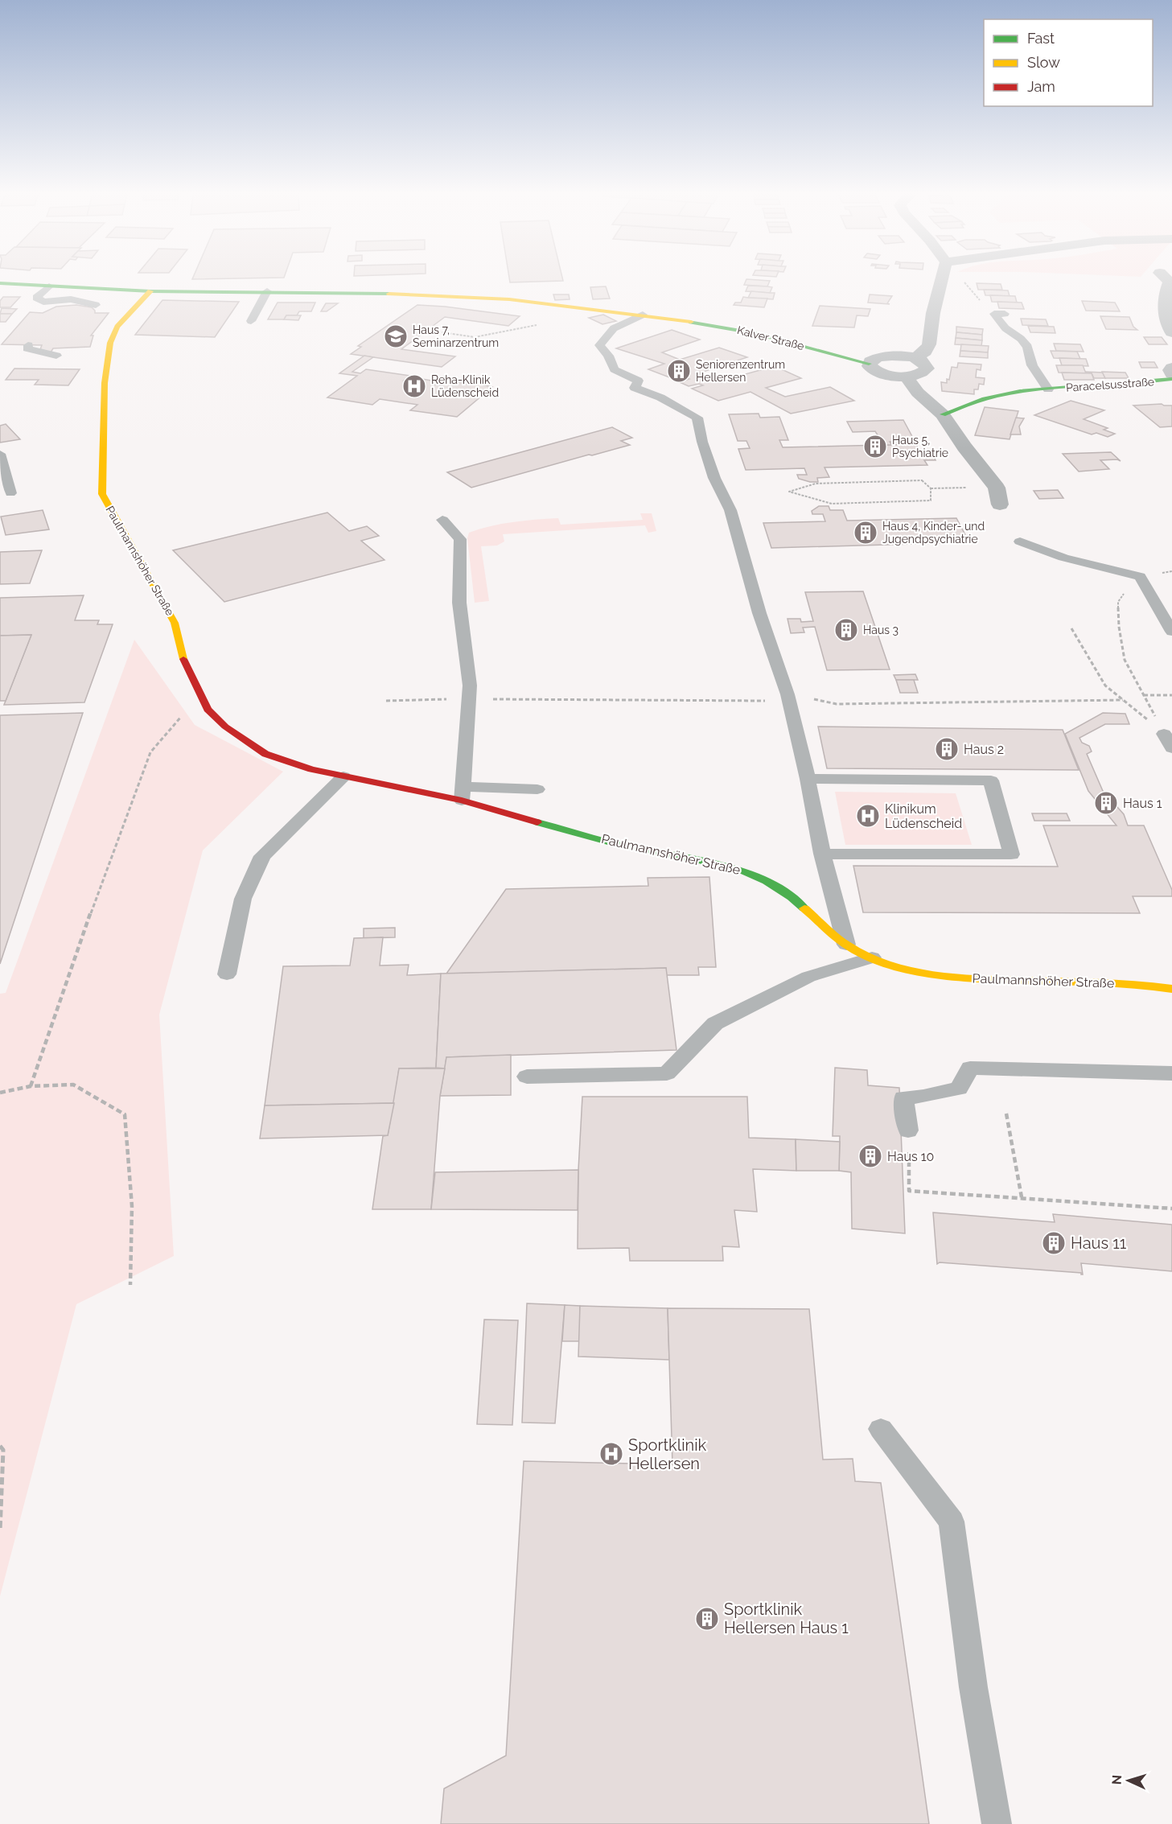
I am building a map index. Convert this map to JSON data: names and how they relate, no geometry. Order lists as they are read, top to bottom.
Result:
{
  "streets": {
    "street": ["Kalver Straße", "Paracelsusstraße", "Paulmannshöher Straße"]
  },
  "crossings": [
    ["Kalver Straße", "Paulmannshöher Straße"]
  ],
  "places": {
    "school or university": ["Haus 7, Seminarzentrum"],
    "building": [
      "Seniorenzentrum Hellersen",
      "Haus 5, Psychiatrie",
      "Haus 4, Kinder- und Jugendpsychiatrie",
      "Haus 3",
      "Haus 2",
      "Haus 1",
      "Haus 10",
      "Haus 11",
      "Sportklinik Hellersen Haus 1"
    ],
    "hospital": ["Reha-Klinik Lüdenscheid", "Klinikum Lüdenscheid", "Sportklinik Hellersen"]
  },
  "legend": ["Fast", "Slow", "Jam"],
  "north": "left"
}
